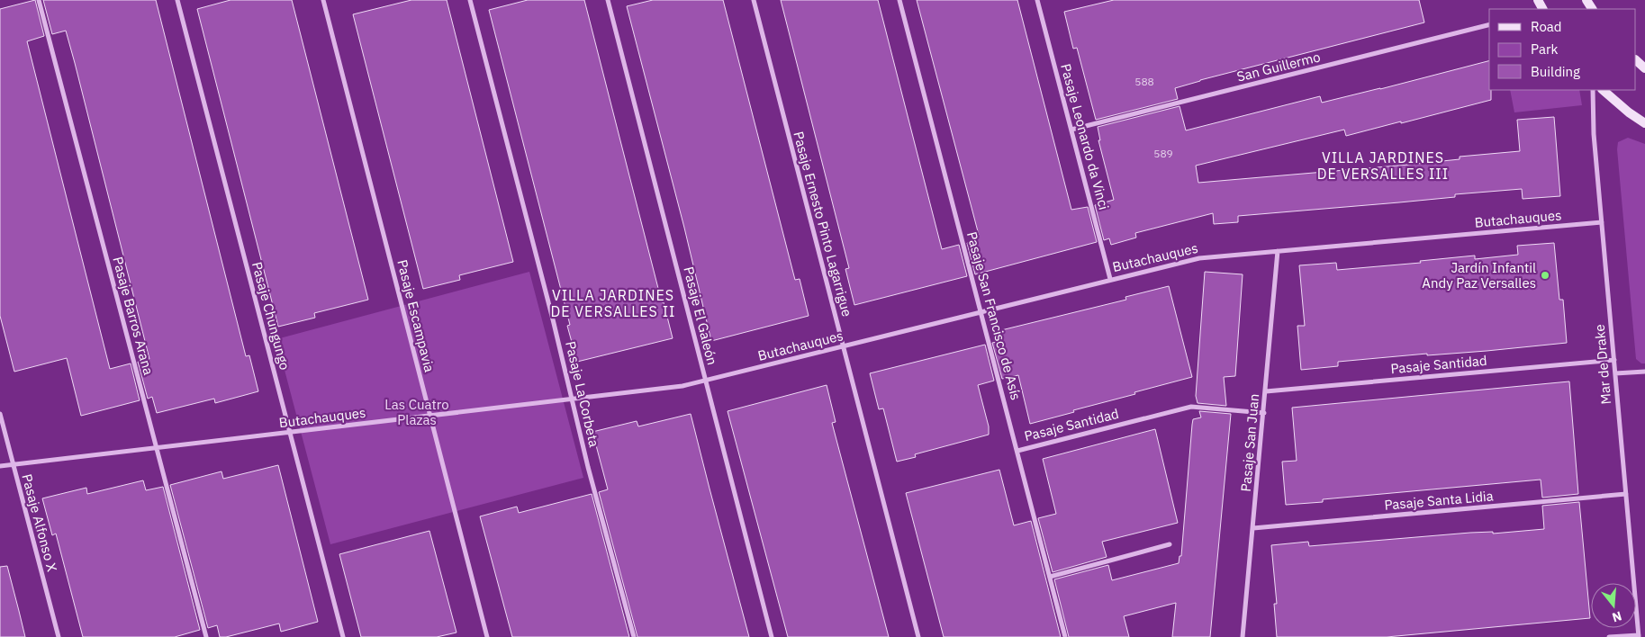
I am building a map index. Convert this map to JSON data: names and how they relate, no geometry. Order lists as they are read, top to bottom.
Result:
{
  "streets": {
    "street": [
      "San Guillermo",
      "Pasaje Leonardo da Vinci",
      "Butachauques",
      "Pasaje Ernesto Pinto Lagarrigue",
      "Pasaje Barros Arana",
      "Pasaje Chungungo",
      "Pasaje Escampavia",
      "Pasaje El Galeón",
      "Pasaje San Francisco de Asís",
      "Pasaje Santidad",
      "Mar de Drake",
      "Pasaje La Corbeta",
      "Pasaje San Juan",
      "Pasaje Santa Lidia",
      "Pasaje Alfonso X"
    ]
  },
  "crossings": [
    ["San Guillermo", "Pasaje Leonardo da Vinci"],
    ["Pasaje Leonardo da Vinci", "Butachauques"],
    ["Butachauques", "Pasaje Ernesto Pinto Lagarrigue"],
    ["Butachauques", "Pasaje Barros Arana"],
    ["Butachauques", "Pasaje Chungungo"],
    ["Butachauques", "Pasaje Escampavia"],
    ["Butachauques", "Pasaje El Galeón"],
    ["Butachauques", "Pasaje San Francisco de Asís"],
    ["Butachauques", "Mar de Drake"],
    ["Butachauques", "Pasaje La Corbeta"],
    ["Butachauques", "Pasaje San Juan"],
    ["Butachauques", "Pasaje Alfonso X"],
    ["Pasaje San Francisco de Asís", "Pasaje Santidad"],
    ["Pasaje Santidad", "Mar de Drake"],
    ["Pasaje Santidad", "Pasaje San Juan"],
    ["Mar de Drake", "Pasaje Santa Lidia"],
    ["Pasaje San Juan", "Pasaje Santa Lidia"]
  ],
  "districts": ["VILLA JARDINES DE VERSALLES III", "VILLA JARDINES DE VERSALLES II"],
  "parks": ["Las Cuatro Plazas"],
  "places": ["Jardín Infantil Andy Paz Versalles"],
  "house_numbers": ["588", "589"],
  "legend": ["Road", "Park", "Building"],
  "north": "bottom"
}
